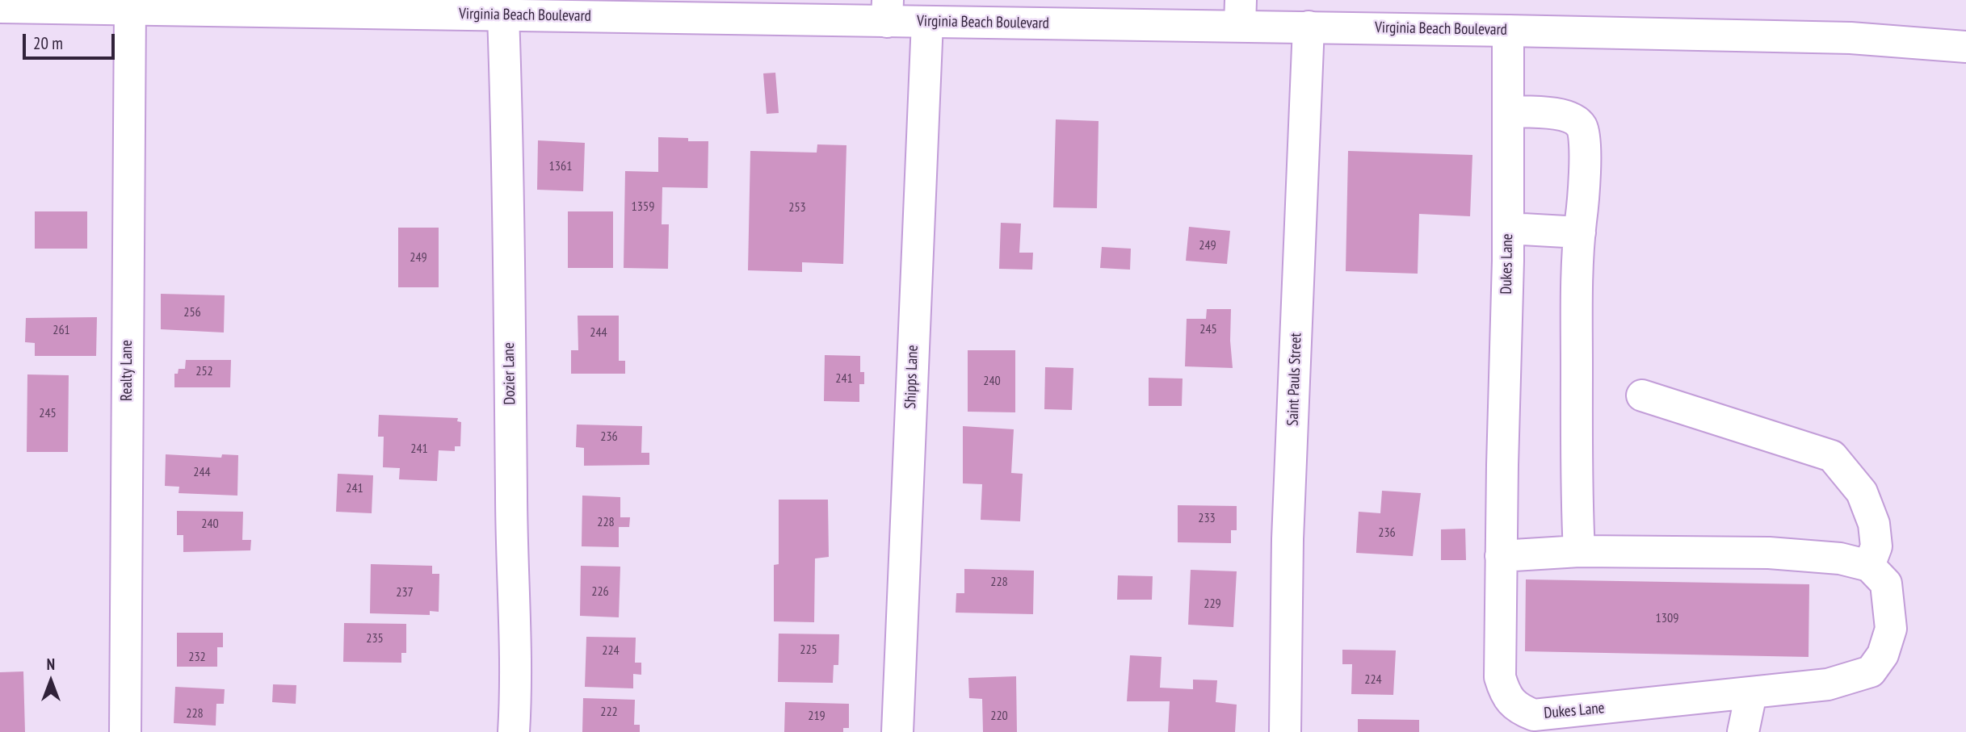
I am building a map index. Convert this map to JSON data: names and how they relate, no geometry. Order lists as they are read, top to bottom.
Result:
{
  "streets": {
    "street": [
      "Virginia Beach Boulevard",
      "Dukes Lane",
      "Realty Lane",
      "Dozier Lane",
      "Shipps Lane",
      "Saint Pauls Street"
    ]
  },
  "crossings": [
    ["Virginia Beach Boulevard", "Dukes Lane"],
    ["Virginia Beach Boulevard", "Realty Lane"],
    ["Virginia Beach Boulevard", "Dozier Lane"],
    ["Virginia Beach Boulevard", "Shipps Lane"],
    ["Virginia Beach Boulevard", "Saint Pauls Street"]
  ],
  "house_numbers": [
    "1361",
    "1359",
    "253",
    "249",
    "249",
    "256",
    "245",
    "261",
    "244",
    "252",
    "241",
    "240",
    "245",
    "236",
    "241",
    "244",
    "241",
    "233",
    "228",
    "240",
    "236",
    "228",
    "226",
    "237",
    "229",
    "1309",
    "235",
    "225",
    "224",
    "232",
    "224",
    "222",
    "228",
    "219",
    "220"
  ],
  "scale_bar": "20 m",
  "north": "top"
}
